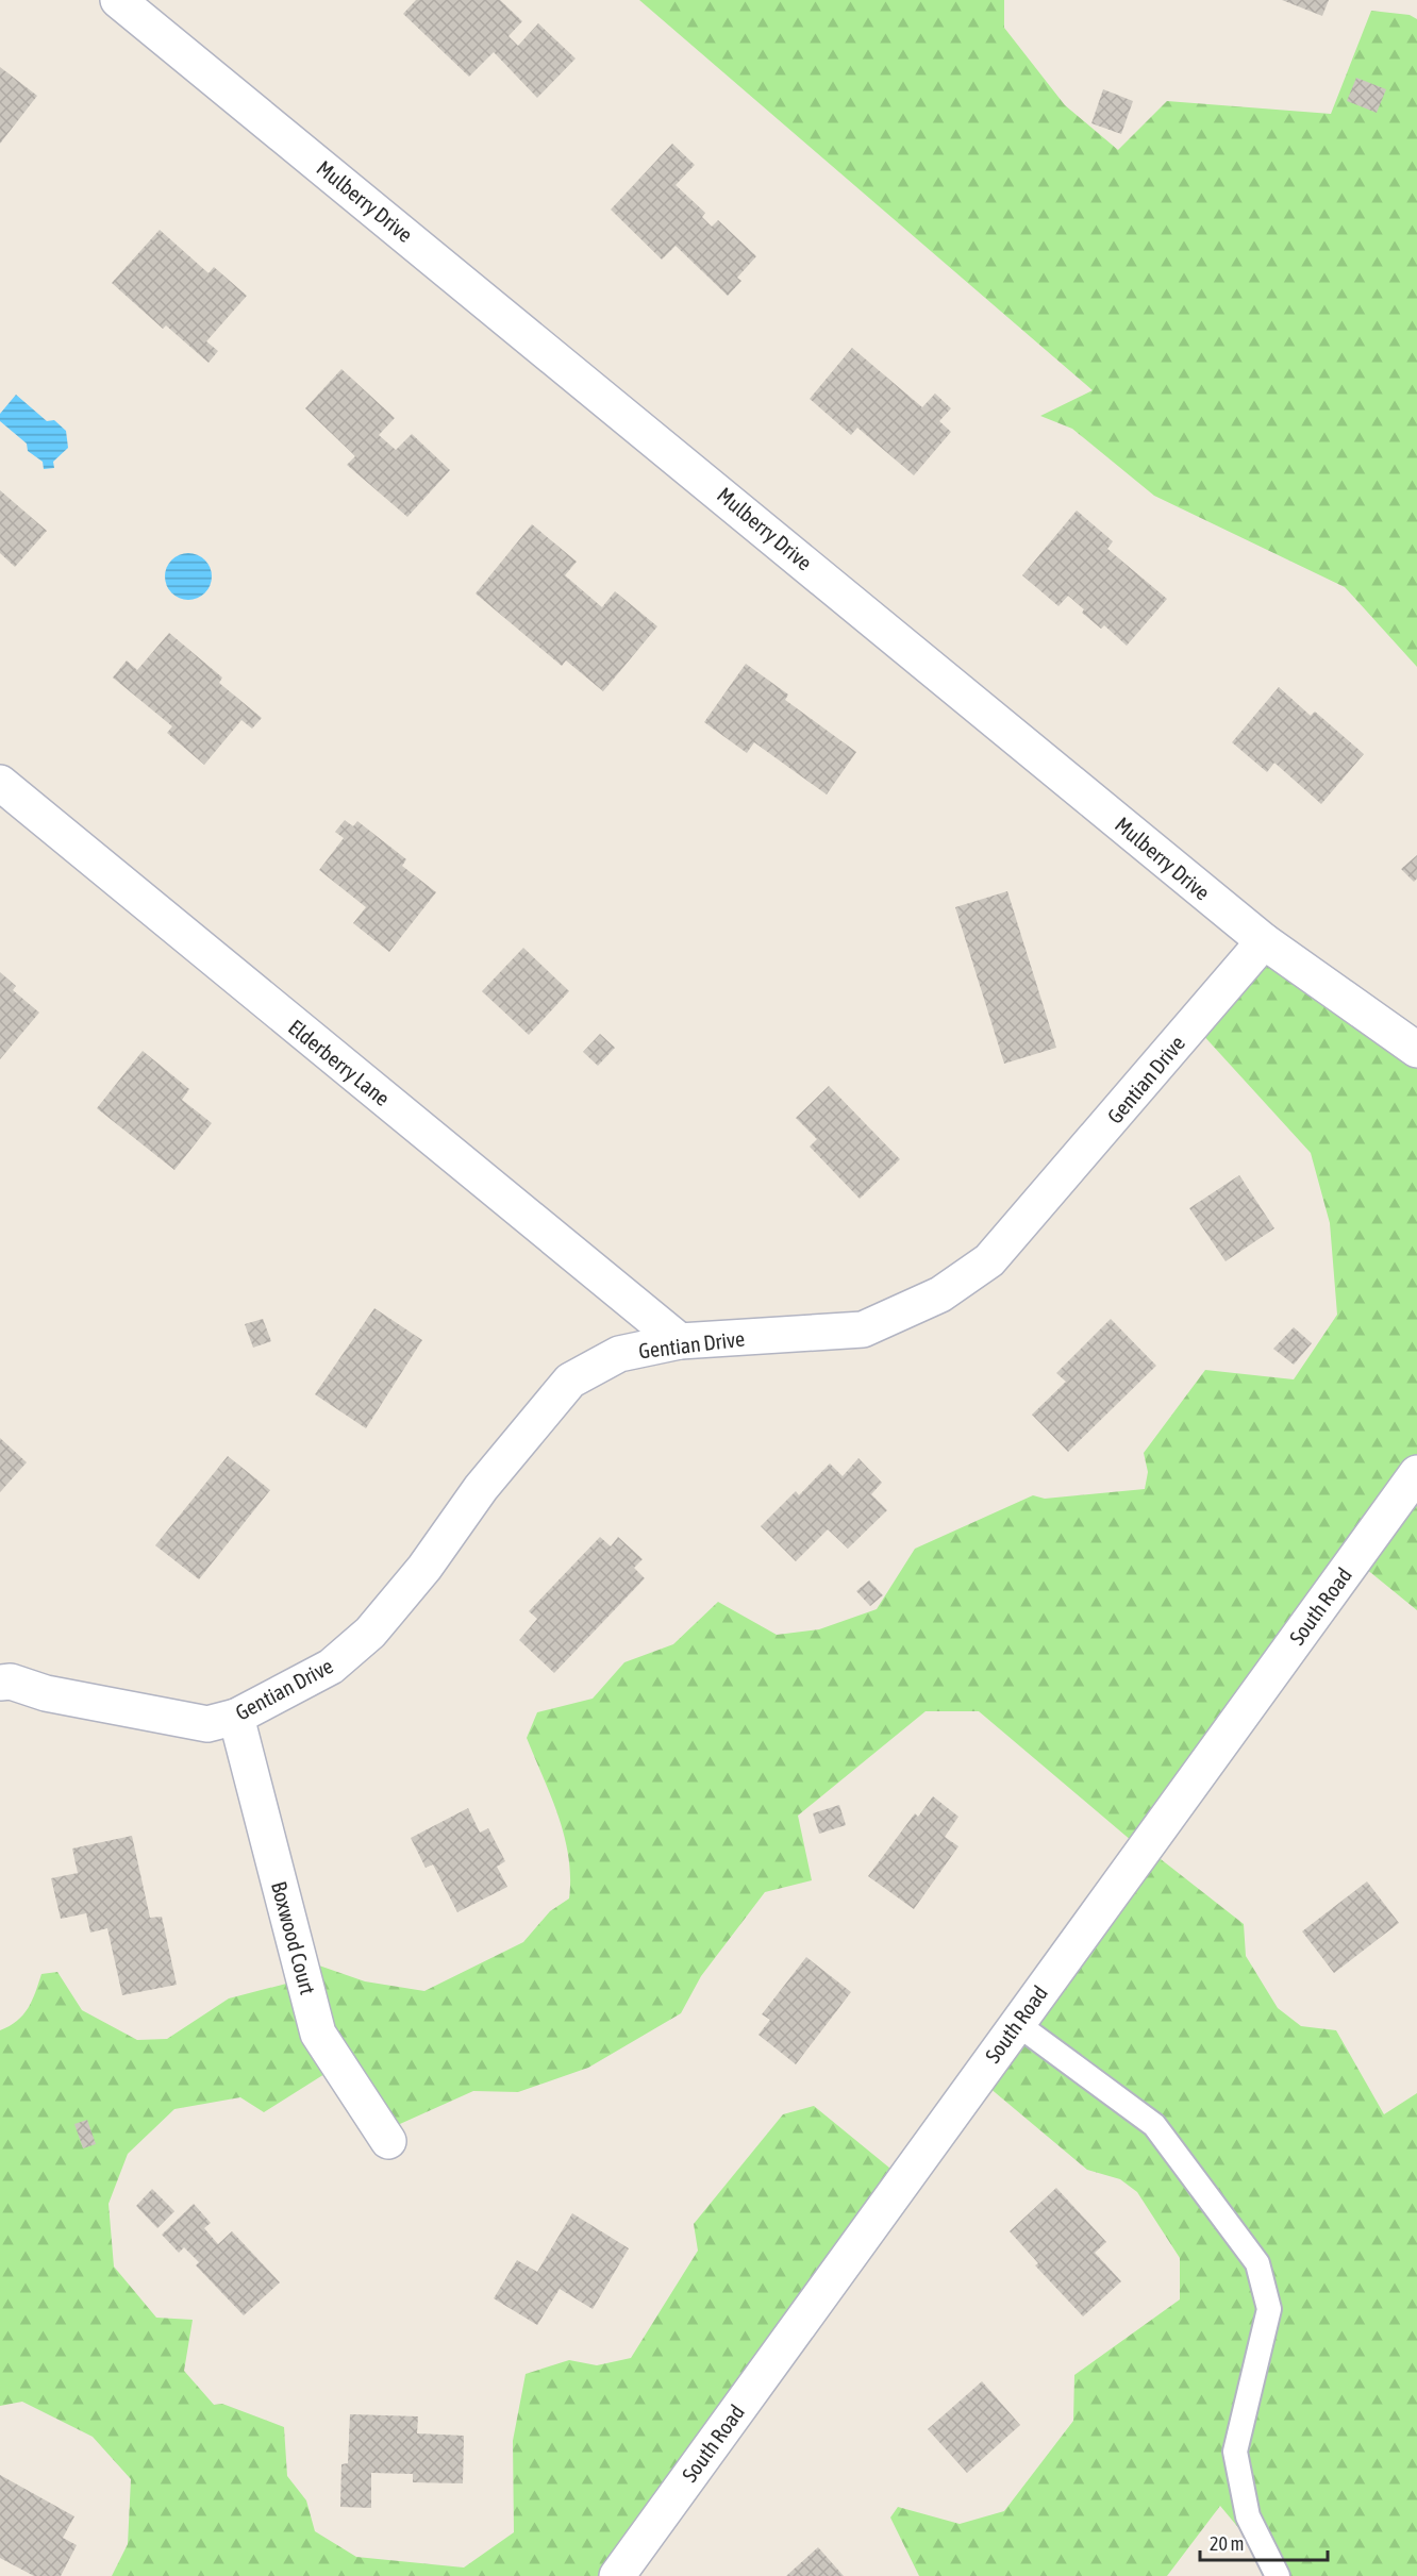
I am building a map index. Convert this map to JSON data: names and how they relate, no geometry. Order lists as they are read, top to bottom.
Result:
{
  "streets": {
    "street": [
      "Mulberry Drive",
      "Elderberry Lane",
      "Gentian Drive",
      "South Road",
      "Boxwood Court"
    ]
  },
  "crossings": [
    ["Mulberry Drive", "Gentian Drive"],
    ["Elderberry Lane", "Gentian Drive"],
    ["Gentian Drive", "Boxwood Court"]
  ],
  "scale_bar": "20 m"
}
